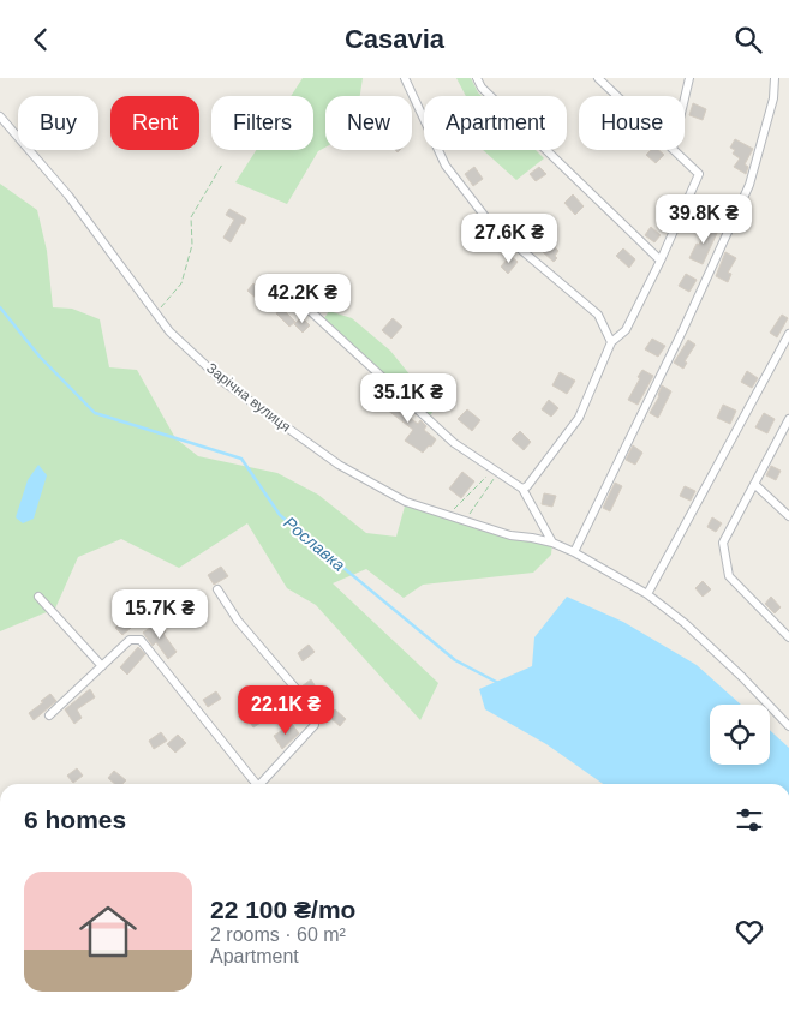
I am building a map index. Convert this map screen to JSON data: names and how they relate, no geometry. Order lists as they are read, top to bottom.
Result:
{
  "streets": {
    "street": ["Зарічна вулиця"]
  },
  "water": ["Рославка"],
  "page": {
    "header": "Casavia",
    "chip": [
      "Buy",
      "Rent",
      "Filters",
      "New",
      "Apartment",
      "House"
    ],
    "price": [
      "39.8K ₴",
      "27.6K ₴",
      "42.2K ₴",
      "35.1K ₴",
      "15.7K ₴",
      "22.1K ₴"
    ],
    "heading": "6 homes",
    "list": [
      {
        "name": "22 100 ₴/mo",
        "note": "2 rooms · 60 m² · Apartment"
      }
    ]
  }
}
